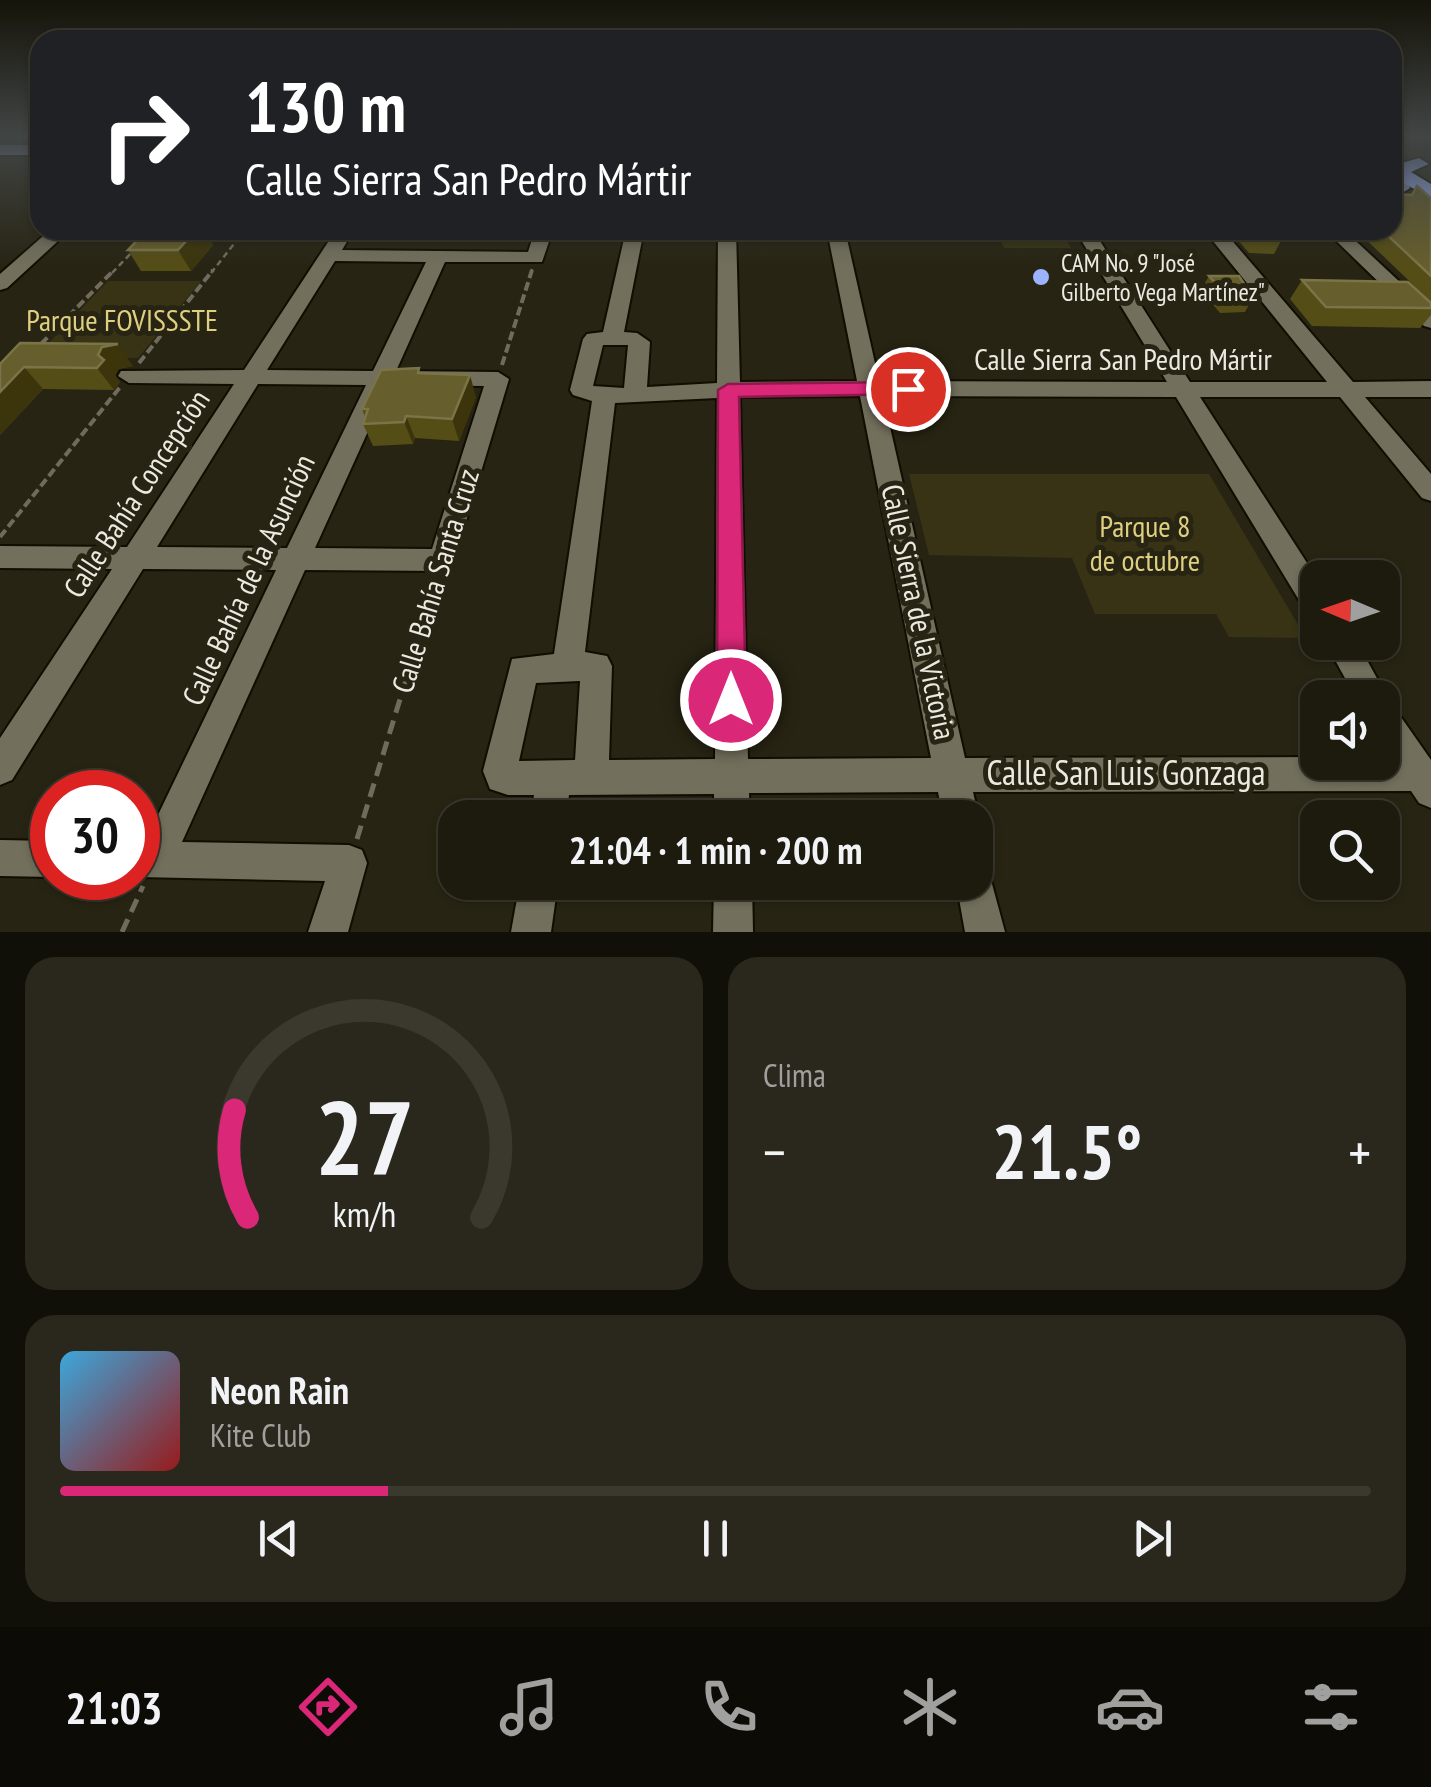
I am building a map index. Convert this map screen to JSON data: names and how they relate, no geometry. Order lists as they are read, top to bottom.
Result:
{
  "streets": {
    "street": [
      "Calle Sierra San Pedro Mártir",
      "Calle Bahía Concepción",
      "Calle Bahía de la Asunción",
      "Calle Bahía Santa Cruz",
      "Calle Sierra de la Victoria",
      "Calle San Luis Gonzaga"
    ]
  },
  "crossings": [
    ["Calle Sierra San Pedro Mártir", "Calle Sierra de la Victoria"],
    ["Calle Sierra de la Victoria", "Calle San Luis Gonzaga"]
  ],
  "parks": ["Parque FOVISSSTE", "Parque 8 de octubre"],
  "places": ["CAM No. 9 \"José Gilberto Vega Martínez\""],
  "north": "left",
  "page": {
    "turn": ["130 m", "Calle Sierra San Pedro Mártir"],
    "limit": "30",
    "trip": "21:04 · 1 min · 200 m",
    "tile": "Clima",
    "heat": ["−", "21.5°", "+"],
    "song": ["Neon Rain", "Kite Club"],
    "tabs": "21:03",
    "gauge": ["27", "km/h"]
  }
}
